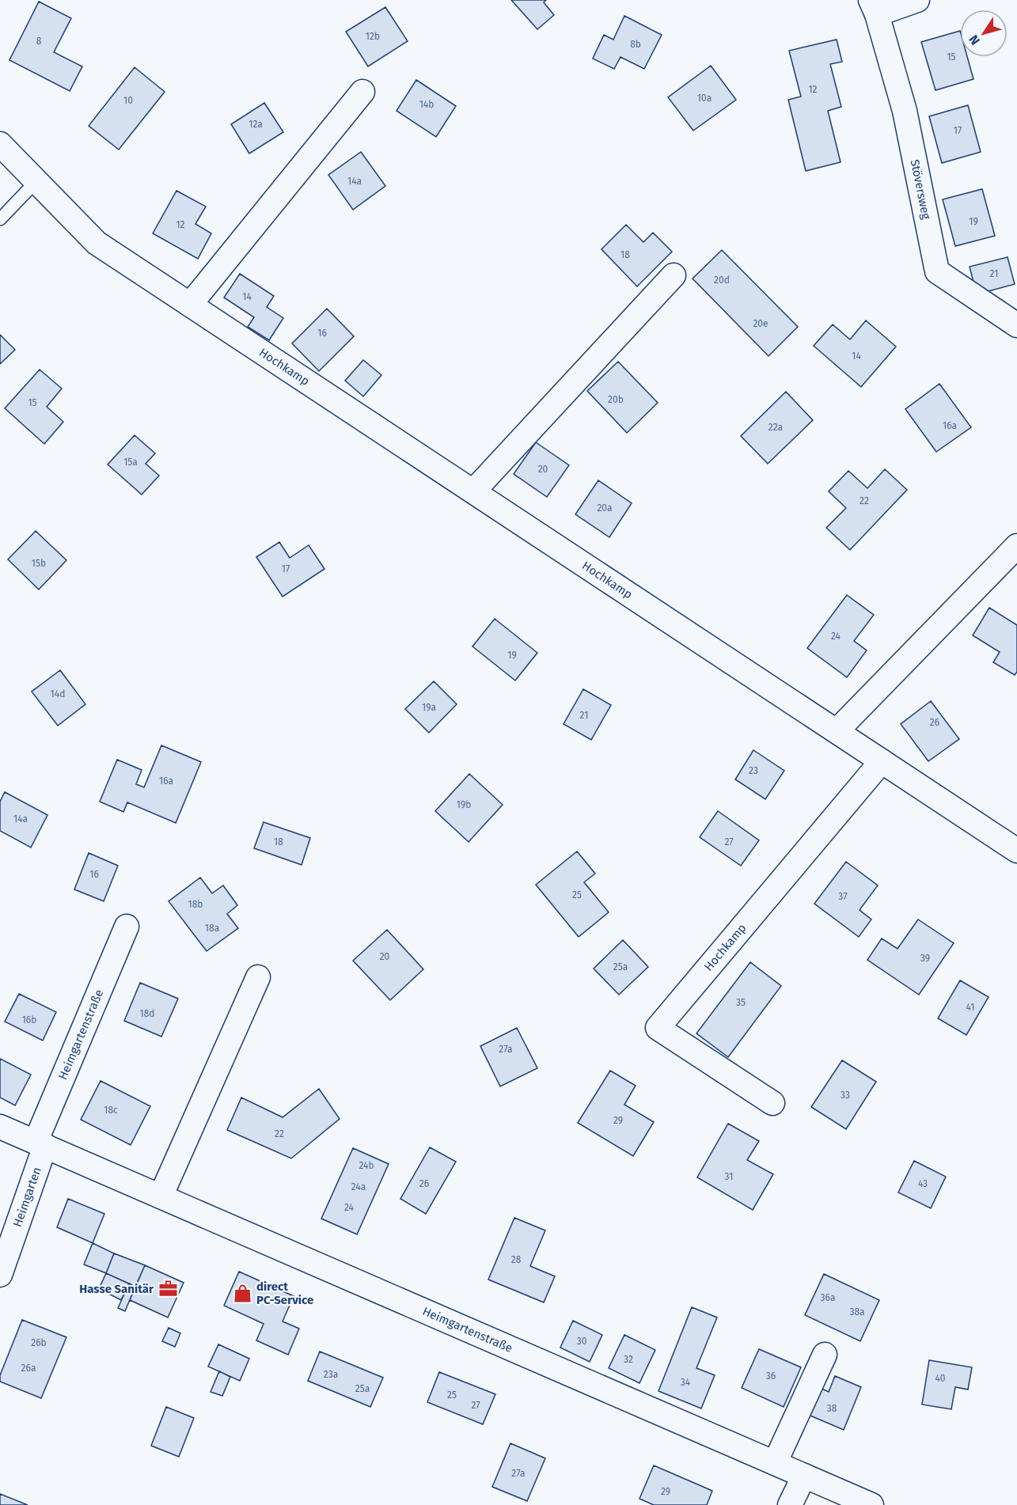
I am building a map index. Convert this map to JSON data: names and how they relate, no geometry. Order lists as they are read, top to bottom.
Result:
{
  "streets": {
    "street": [
      "Stöversweg",
      "Hochkamp",
      "Heimgartenstraße",
      "Heimgarten"
    ]
  },
  "crossings": [
    ["Heimgartenstraße", "Heimgarten"]
  ],
  "places": {
    "office": ["Hasse Sanitär"],
    "shop": ["direct PC-Service"]
  },
  "house_numbers": [
    "12b",
    "8",
    "8b",
    "15",
    "12",
    "10a",
    "10",
    "14b",
    "12a",
    "17",
    "14a",
    "19",
    "12",
    "18",
    "21",
    "20d",
    "14",
    "20e",
    "16",
    "14",
    "20b",
    "15",
    "16a",
    "22a",
    "15a",
    "20",
    "22",
    "20a",
    "15b",
    "17",
    "24",
    "19",
    "14d",
    "19a",
    "21",
    "26",
    "23",
    "16a",
    "19b",
    "14a",
    "18",
    "27",
    "16",
    "25",
    "37",
    "18b",
    "18a",
    "20",
    "39",
    "25a",
    "35",
    "41",
    "18d",
    "16b",
    "27a",
    "33",
    "18c",
    "29",
    "22",
    "24b",
    "31",
    "26",
    "43",
    "24a",
    "24",
    "28",
    "36a",
    "38a",
    "30",
    "26b",
    "32",
    "26a",
    "23a",
    "36",
    "40",
    "34",
    "25a",
    "25",
    "27",
    "38",
    "27a",
    "29"
  ],
  "north": "bottom left"
}
